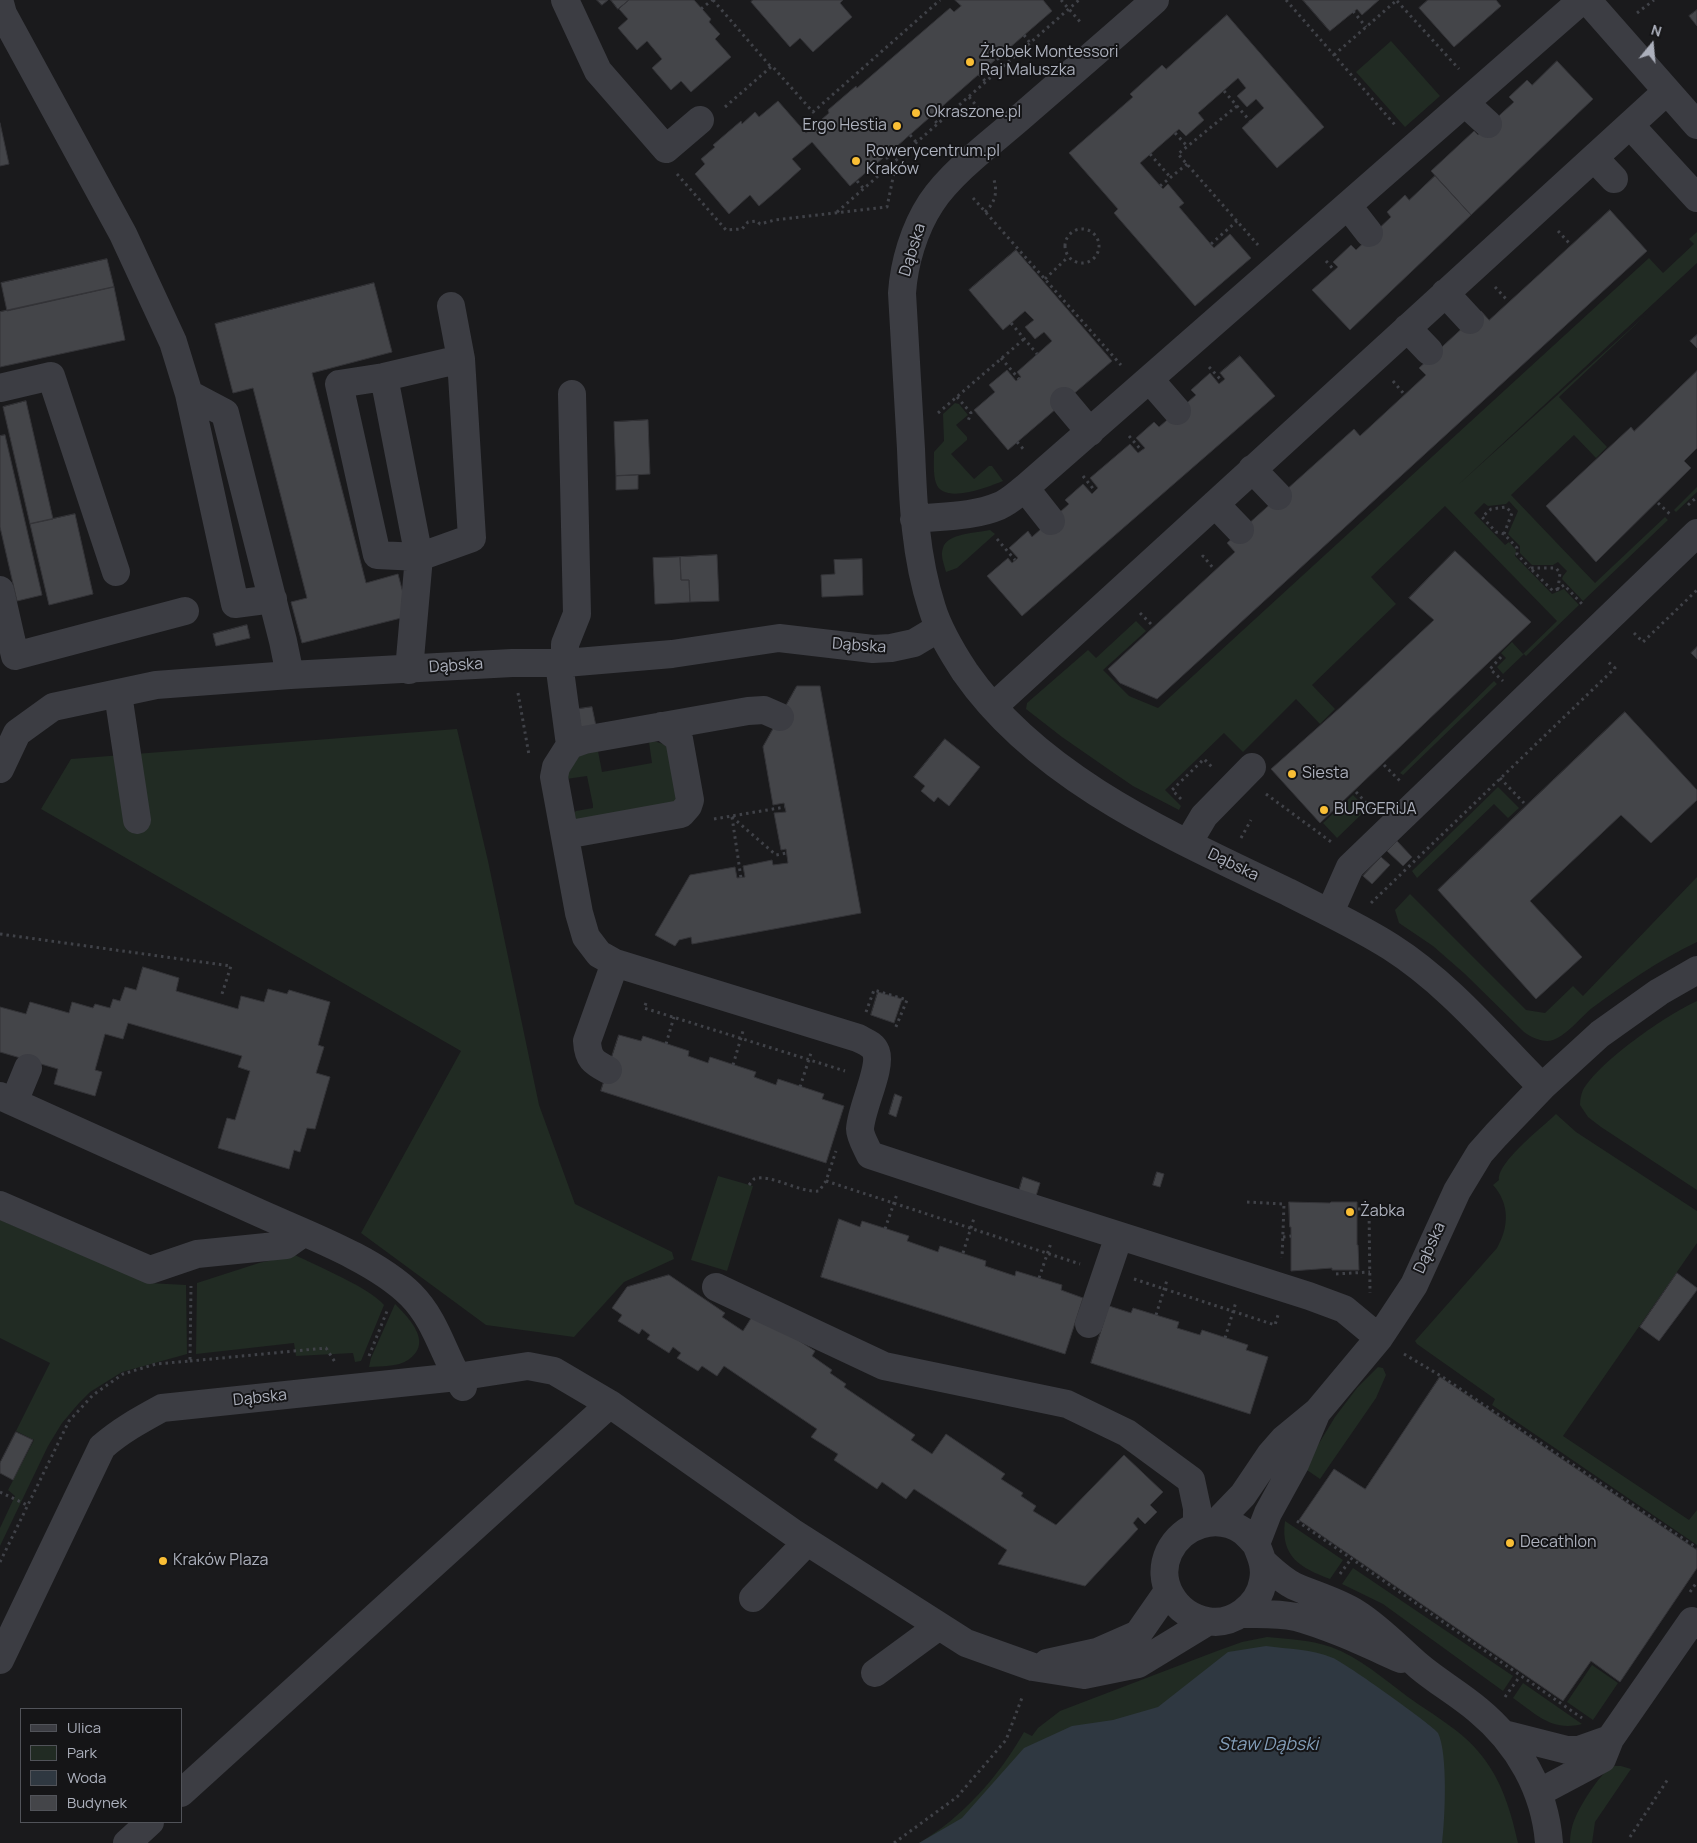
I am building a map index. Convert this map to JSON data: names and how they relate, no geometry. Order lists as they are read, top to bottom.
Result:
{
  "streets": {
    "street": ["Dąbska"]
  },
  "water": ["Staw Dąbski"],
  "places": [
    "Żłobek Montessori Raj Maluszka",
    "Okraszone.pl",
    "Ergo Hestia",
    "Rowerycentrum.pl Kraków",
    "Siesta",
    "BURGERiJA",
    "Żabka",
    "Decathlon",
    "Kraków Plaza"
  ],
  "legend": [
    "Ulica",
    "Park",
    "Woda",
    "Budynek"
  ],
  "north": "top"
}
